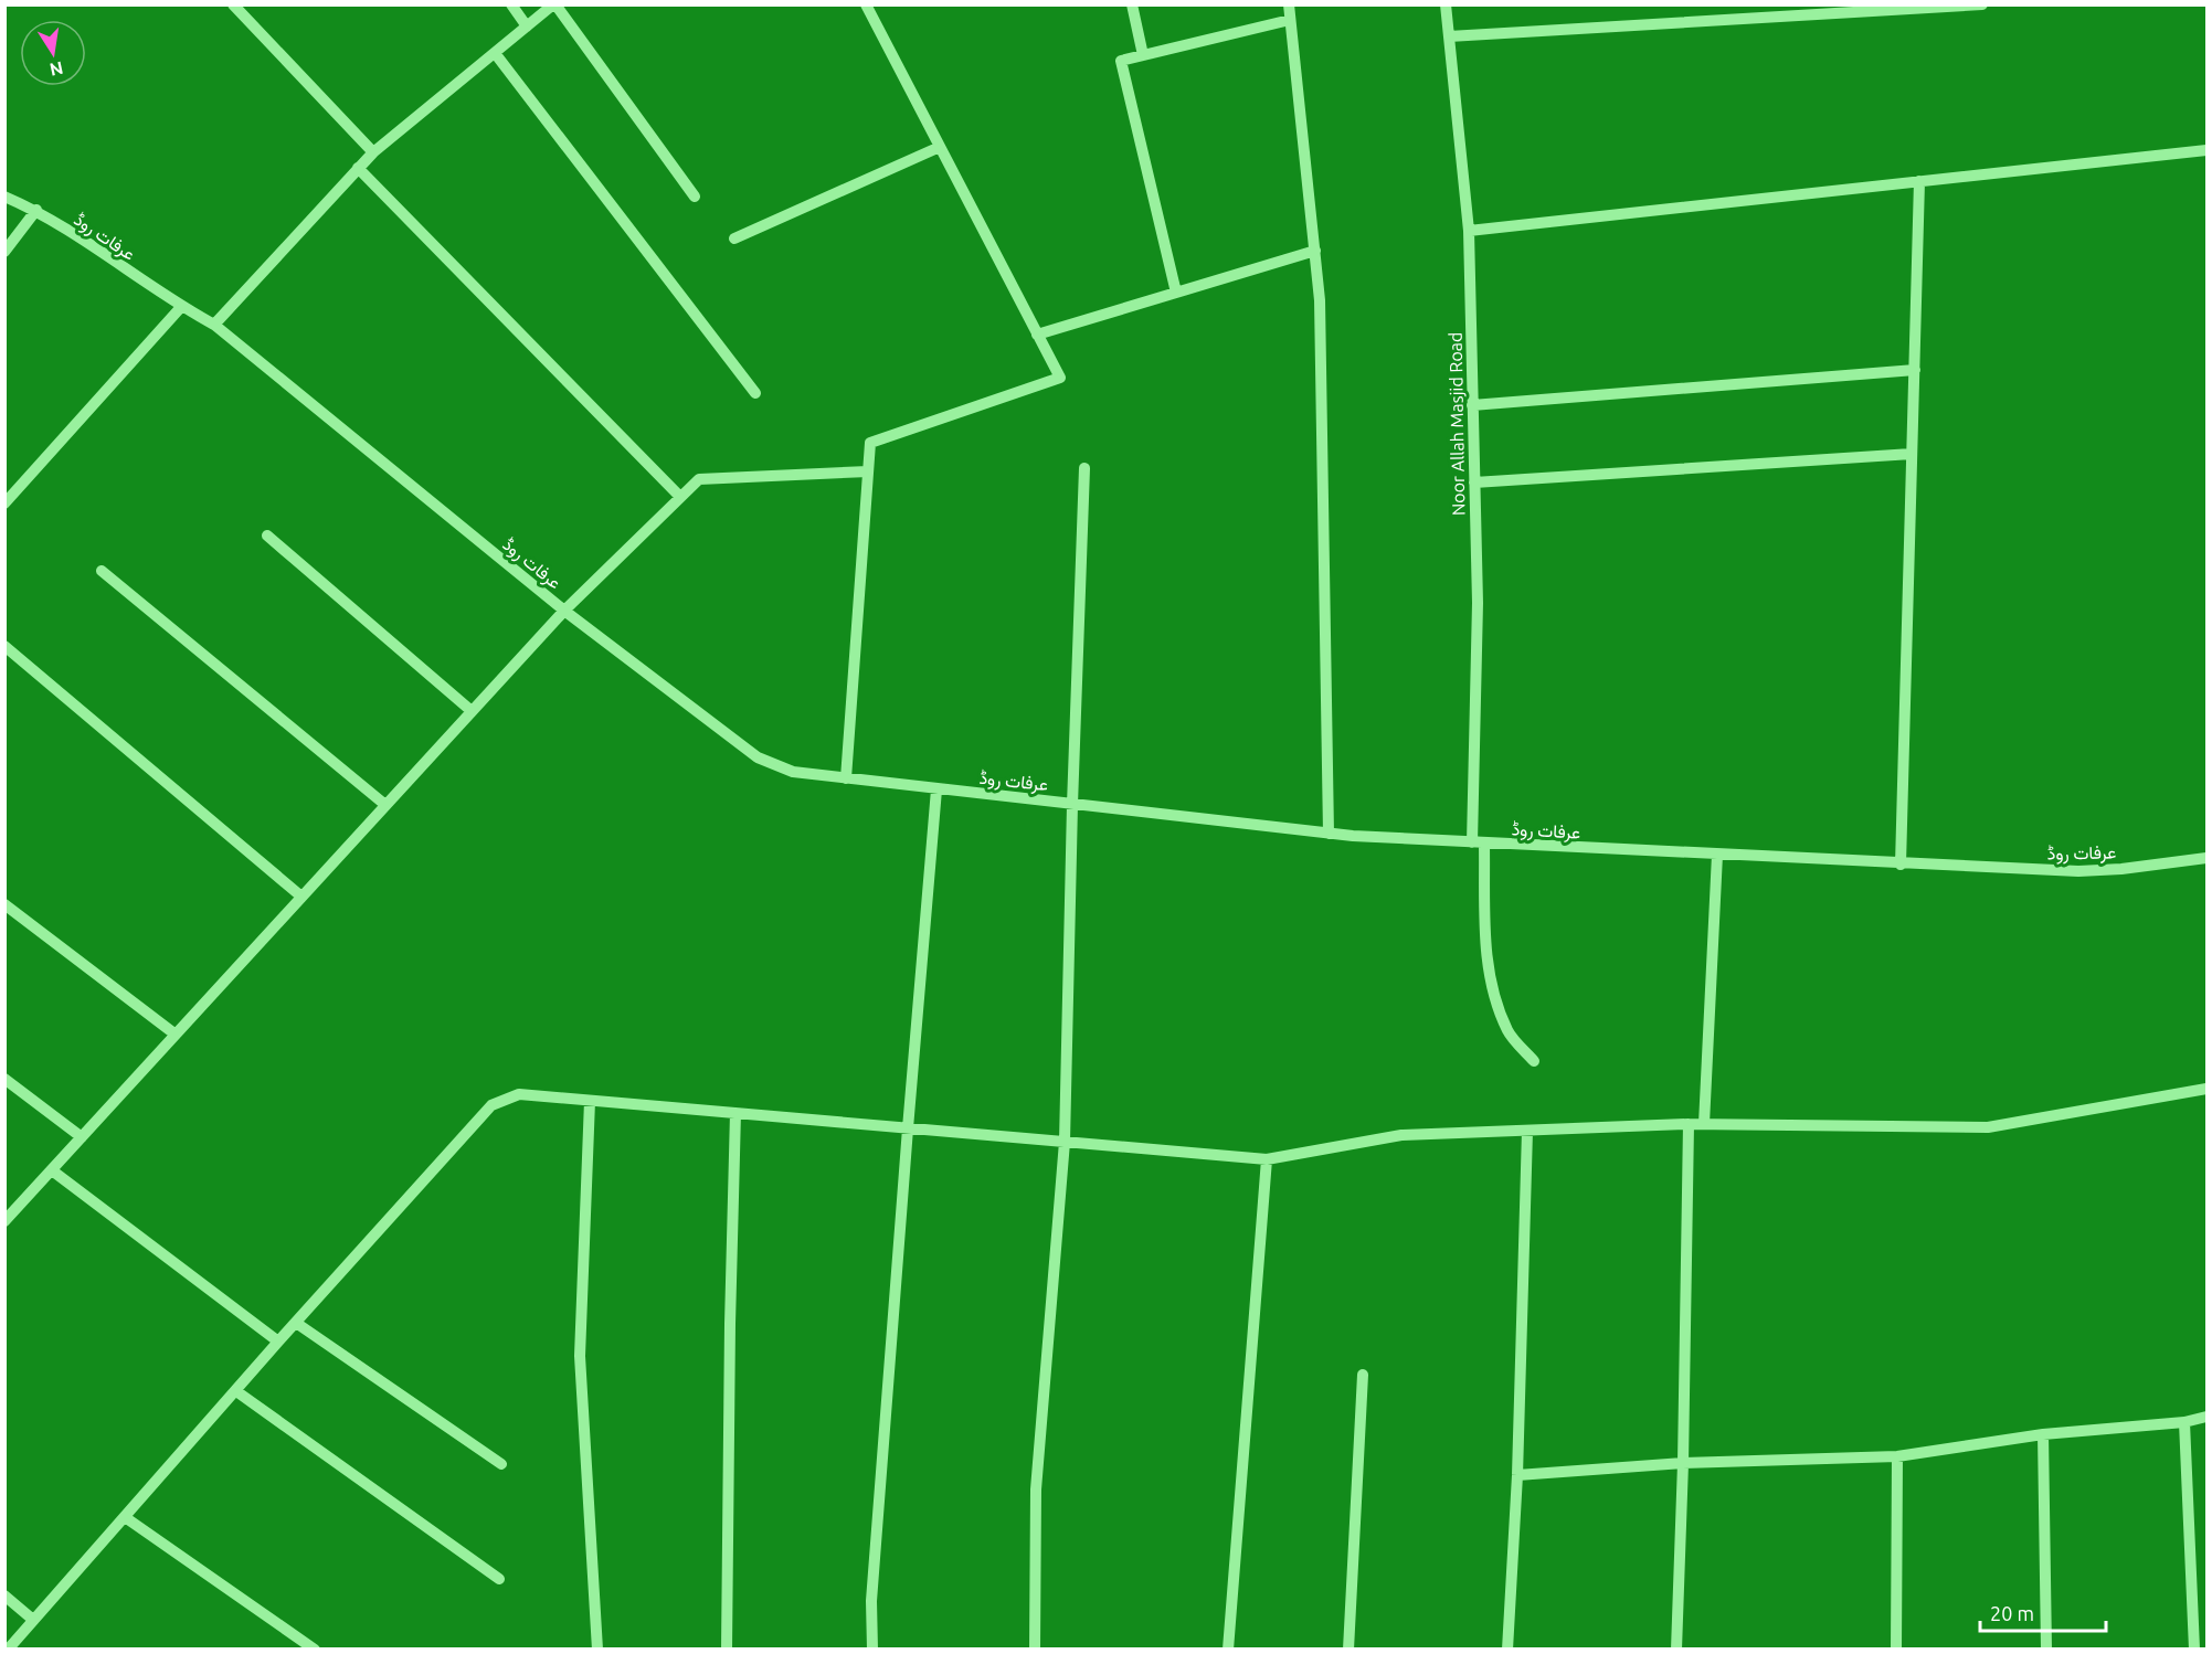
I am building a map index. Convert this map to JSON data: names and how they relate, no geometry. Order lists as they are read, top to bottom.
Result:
{
  "streets": {
    "street": ["عرفات روڈ", "Noor Allah Masjid Road"]
  },
  "crossings": [
    ["عرفات روڈ", "Noor Allah Masjid Road"]
  ],
  "scale_bar": "20 m",
  "north": "bottom"
}
